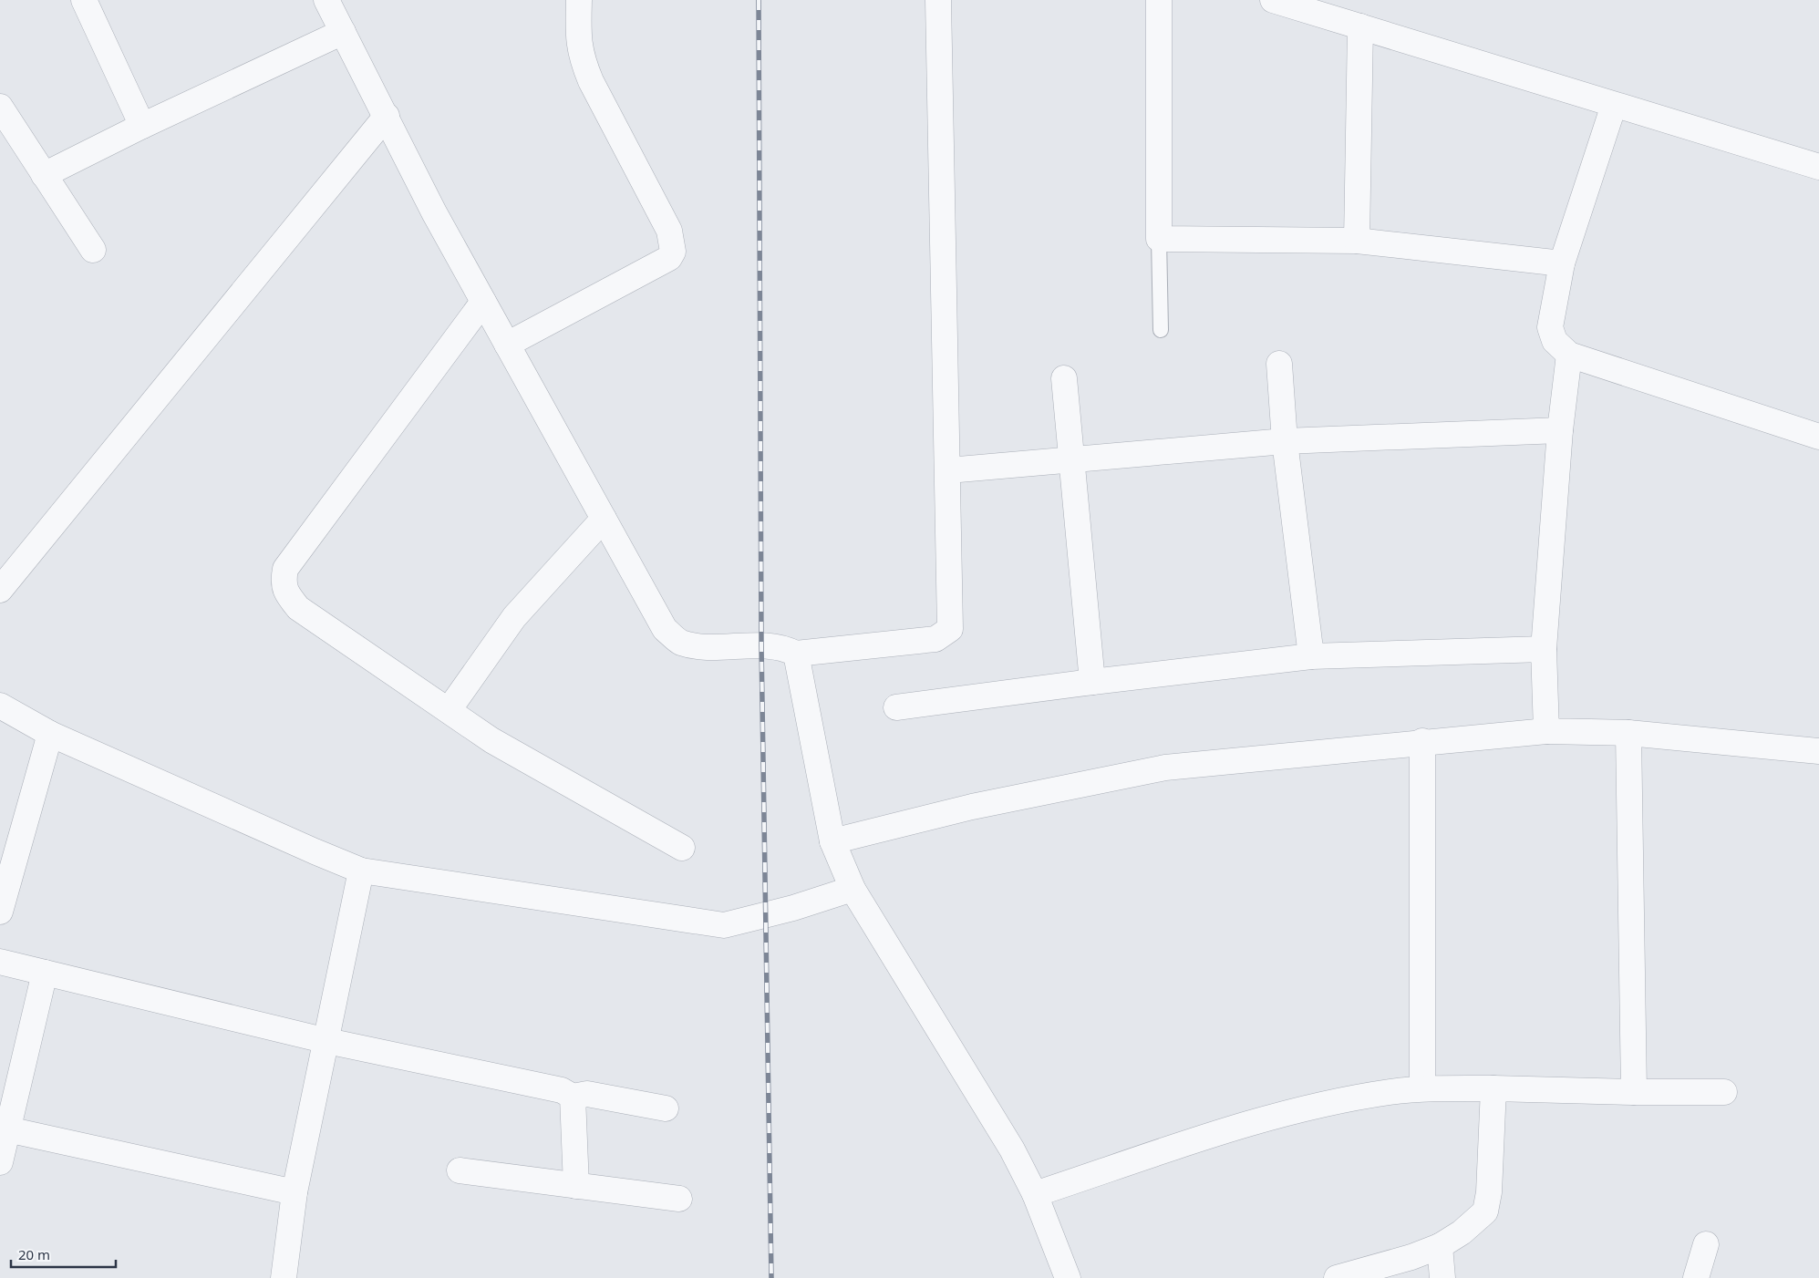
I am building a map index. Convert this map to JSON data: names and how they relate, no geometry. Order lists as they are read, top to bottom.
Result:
{
  "scale_bar": "20 m"
}
